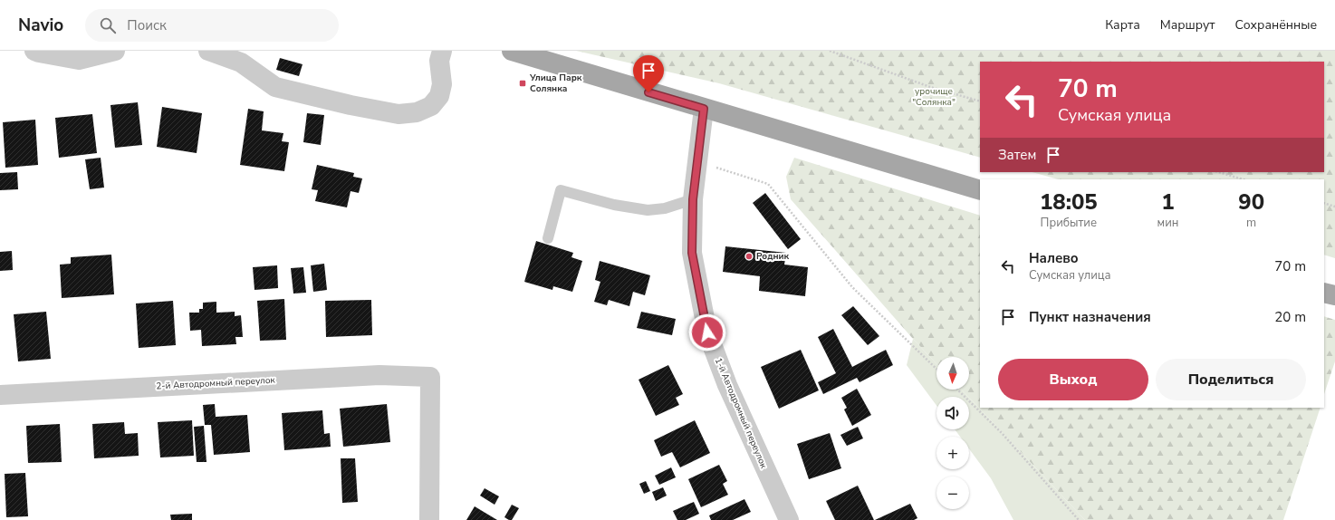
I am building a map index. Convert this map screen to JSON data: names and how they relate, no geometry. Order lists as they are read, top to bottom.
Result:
{
  "streets": {
    "street": ["2-й Автодромный переулок", "1-й Автодромный переулок"]
  },
  "parks": ["урочище \"Солянка\""],
  "places": {
    "transit": ["Улица Парк Солянка"],
    "other": ["Родник"]
  },
  "north": "bottom",
  "page": {
    "header": "Navio",
    "search": "Поиск",
    "nav": ["Карта", "Маршрут", "Сохранённые"],
    "turn": ["70 m", "Сумская улица"],
    "then": "Затем",
    "eta": [
      "18:05",
      "Прибытие",
      "1",
      "мин",
      "90",
      "m"
    ],
    "list": [
      {
        "name": "Налево",
        "note": "Сумская улица",
        "value": "70 m"
      },
      {
        "name": "Пункт назначения",
        "value": "20 m"
      }
    ],
    "buttons": ["Выход", "Поделиться"],
    "map_buttons": ["+", "−"]
  }
}
